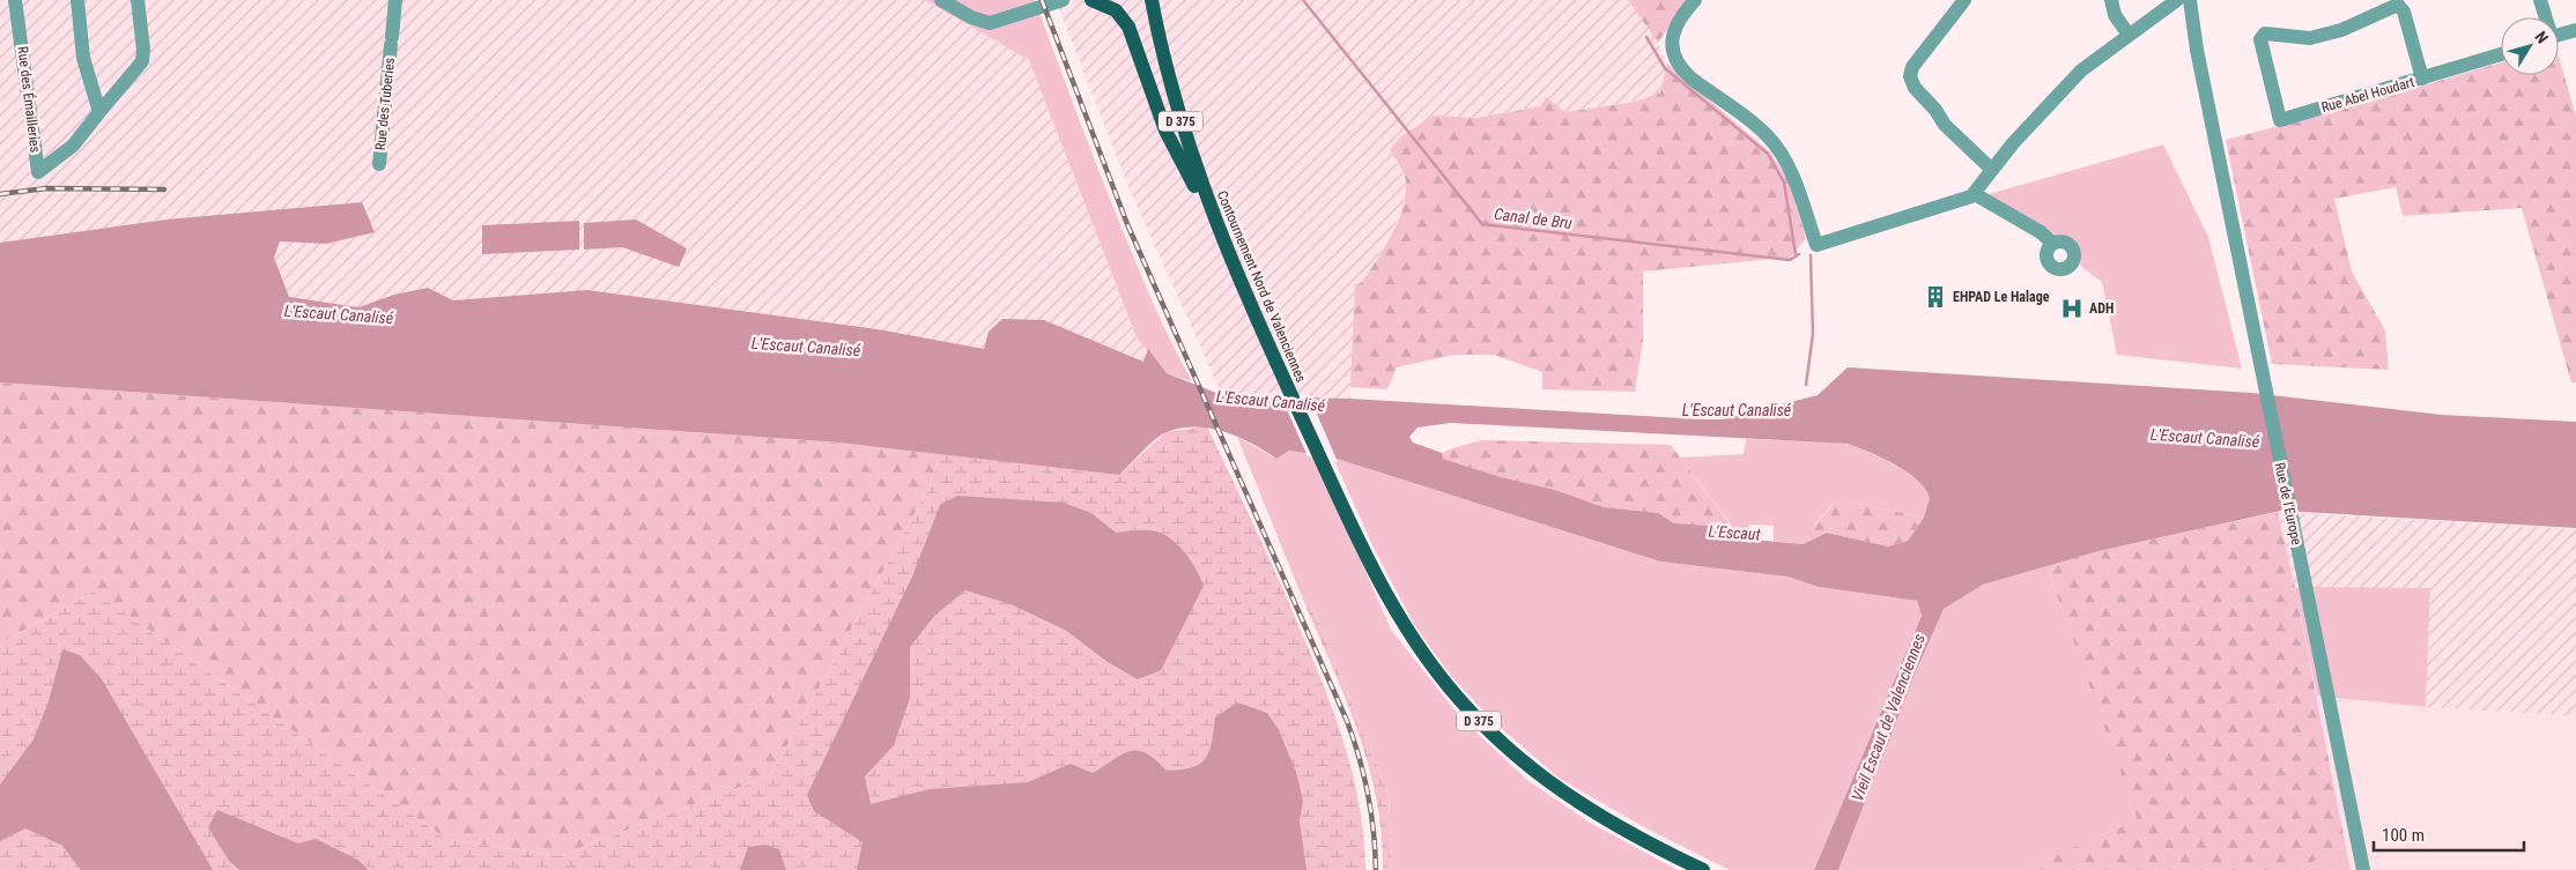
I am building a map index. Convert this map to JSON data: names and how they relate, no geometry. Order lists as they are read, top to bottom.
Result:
{
  "streets": {
    "main road": ["D 375", "Contournement Nord de Valenciennes"],
    "street": [
      "Rue Abel Houdart",
      "Rue des Émailleries",
      "Rue des Tuberies",
      "Rue de l'Europe"
    ]
  },
  "water": [
    "Canal de Bru",
    "L'Escaut Canalisé",
    "L'Escaut",
    "Vieil Escaut de Valenciennes"
  ],
  "places": {
    "building": ["EHPAD Le Halage"],
    "hospital": ["ADH"]
  },
  "scale_bar": "100 m",
  "north": "top right"
}
